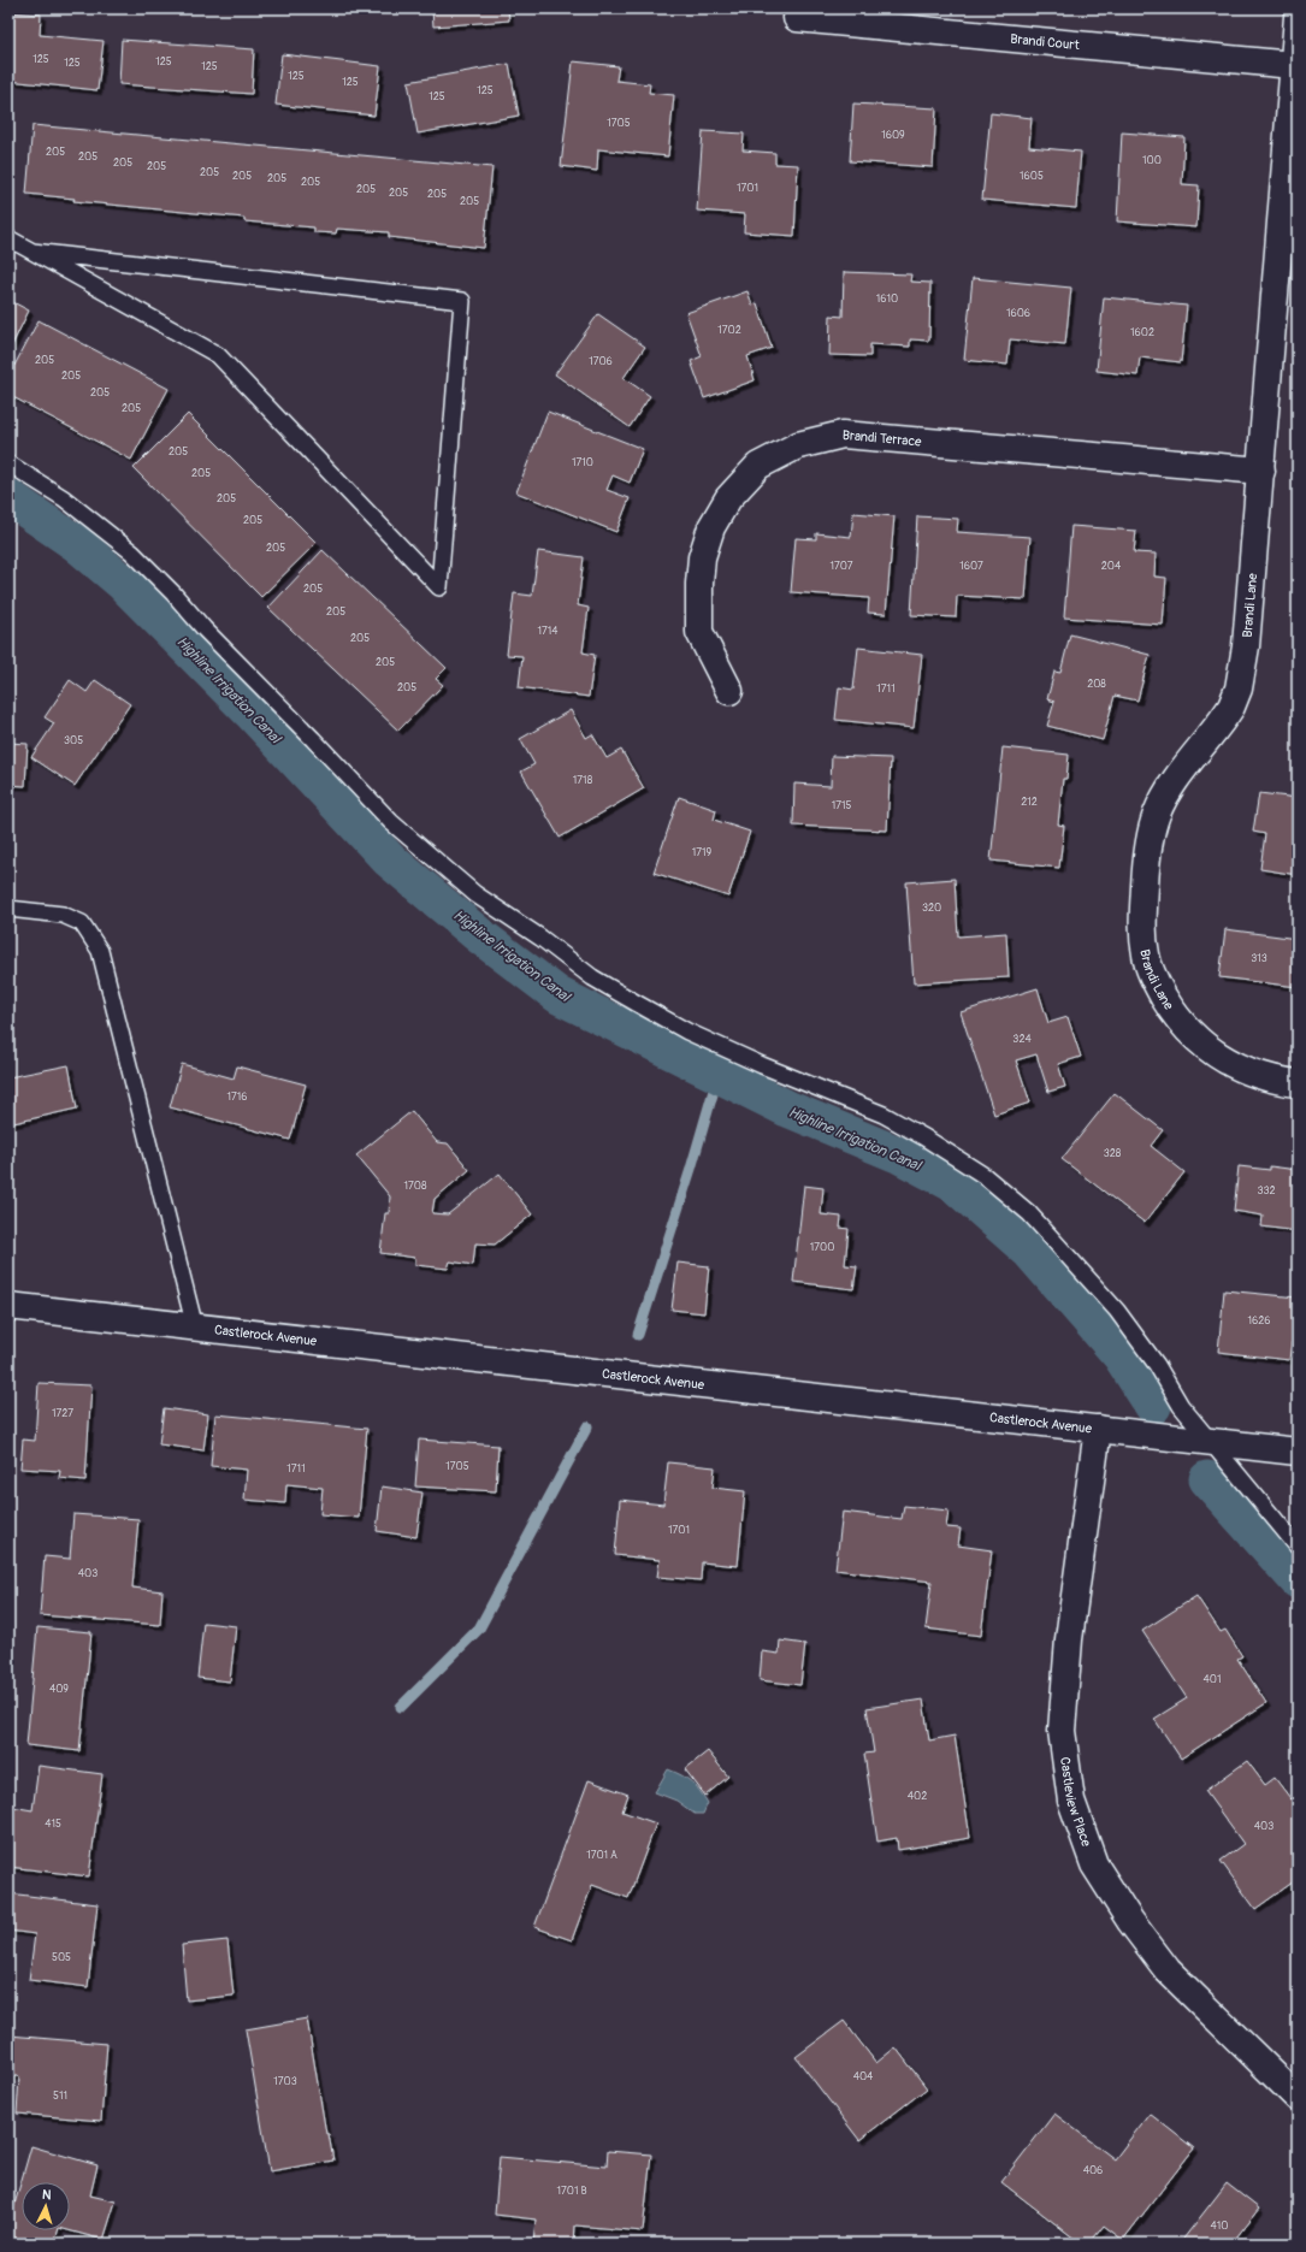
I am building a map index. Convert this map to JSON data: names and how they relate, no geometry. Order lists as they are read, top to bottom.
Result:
{
  "streets": {
    "street": [
      "Brandi Court",
      "Brandi Terrace",
      "Brandi Lane",
      "Castlerock Avenue",
      "Castleview Place"
    ]
  },
  "crossings": [
    ["Brandi Court", "Brandi Lane"],
    ["Brandi Terrace", "Brandi Lane"],
    ["Castlerock Avenue", "Castleview Place"]
  ],
  "water": ["Highline Irrigation Canal"],
  "house_numbers": [
    "125",
    "125",
    "125",
    "125",
    "125",
    "125",
    "125",
    "125",
    "1705",
    "1609",
    "205",
    "205",
    "100",
    "205",
    "205",
    "205",
    "205",
    "1605",
    "205",
    "205",
    "1701",
    "205",
    "205",
    "205",
    "205",
    "1610",
    "1606",
    "1702",
    "1602",
    "205",
    "1706",
    "205",
    "205",
    "205",
    "205",
    "1710",
    "205",
    "205",
    "205",
    "205",
    "1707",
    "1607",
    "204",
    "205",
    "205",
    "1714",
    "205",
    "205",
    "208",
    "205",
    "1711",
    "305",
    "1718",
    "212",
    "1715",
    "1719",
    "320",
    "313",
    "324",
    "1716",
    "328",
    "1708",
    "332",
    "1700",
    "1626",
    "1727",
    "1705",
    "1711",
    "1701",
    "403",
    "401",
    "409",
    "402",
    "415",
    "403",
    "1701 A",
    "505",
    "404",
    "1703",
    "511",
    "406",
    "1701 B",
    "410"
  ],
  "north": "top"
}
